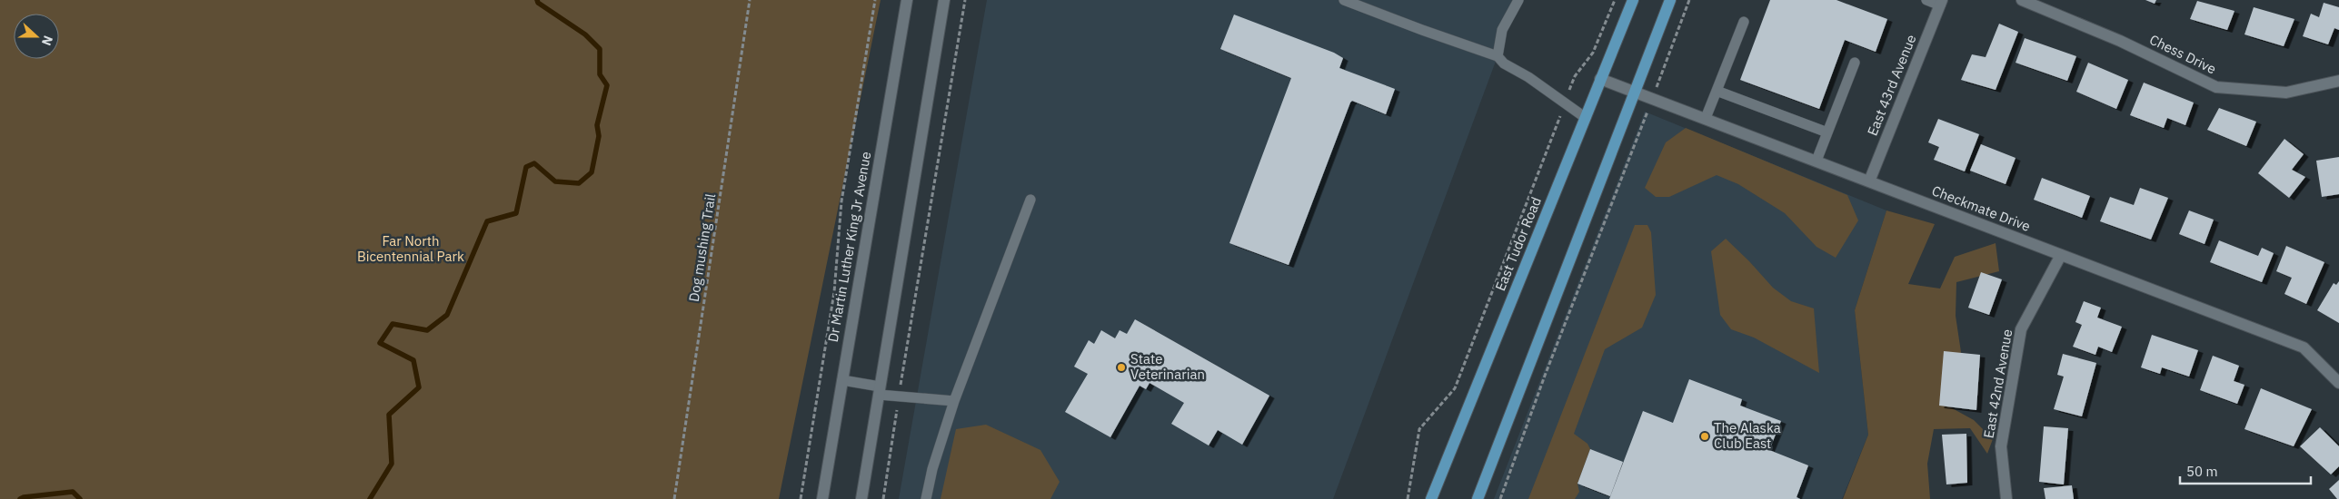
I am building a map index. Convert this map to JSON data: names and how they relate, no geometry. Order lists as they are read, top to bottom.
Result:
{
  "streets": {
    "main road": ["East Tudor Road"],
    "street": [
      "Chess Drive",
      "East 43rd Avenue",
      "Checkmate Drive",
      "Dr Martin Luther King Jr Avenue",
      "East 42nd Avenue"
    ],
    "path": ["Dog mushing Trail"]
  },
  "crossings": [
    ["East 43rd Avenue", "Checkmate Drive"],
    ["Checkmate Drive", "East Tudor Road"],
    ["Checkmate Drive", "East 42nd Avenue"]
  ],
  "parks": ["Far North Bicentennial Park"],
  "places": ["State Veterinarian", "The Alaska Club East"],
  "scale_bar": "50 m",
  "north": "right"
}
